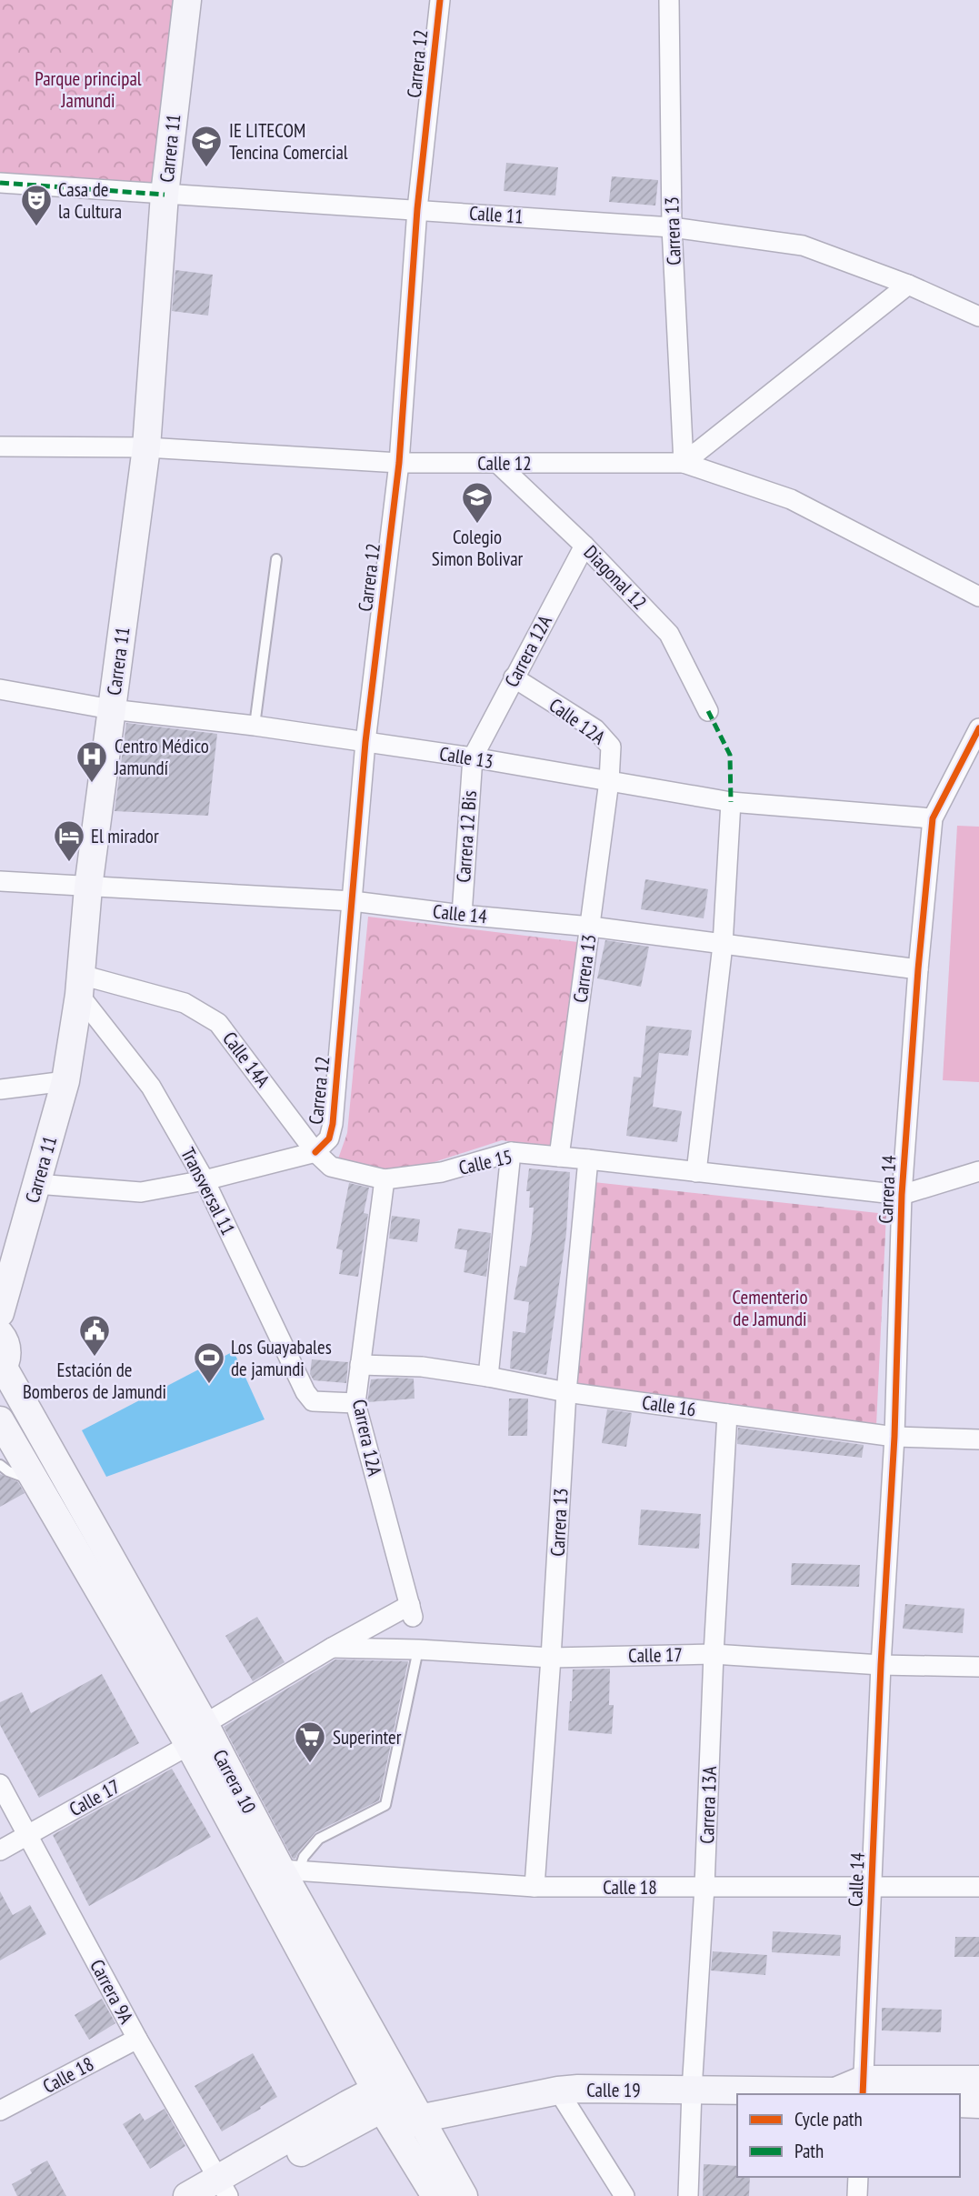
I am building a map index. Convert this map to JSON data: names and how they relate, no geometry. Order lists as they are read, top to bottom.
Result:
{
  "streets": {
    "main road": ["Carrera 11", "Carrera 10", "Calle 19"],
    "street": [
      "Carrera 12",
      "Calle 11",
      "Carrera 13",
      "Calle 12",
      "Diagonal 12",
      "Carrera 12A",
      "Calle 12A",
      "Calle 13",
      "Carrera 12 Bis",
      "Calle 14",
      "Calle 14A",
      "Calle 15",
      "Carrera 14",
      "Transversal 11",
      "Calle 16",
      "Calle 17",
      "Carrera 13A",
      "Calle 18",
      "Carrera 9A"
    ]
  },
  "crossings": [
    ["Carrera 12", "Calle 11"],
    ["Carrera 12", "Calle 12"],
    ["Carrera 12", "Calle 13"],
    ["Carrera 12", "Calle 14"],
    ["Carrera 12", "Calle 14A"],
    ["Carrera 12", "Calle 15"],
    ["Carrera 11", "Calle 11"],
    ["Carrera 11", "Calle 12"],
    ["Carrera 11", "Calle 13"],
    ["Carrera 11", "Calle 14"],
    ["Carrera 11", "Calle 14A"],
    ["Carrera 11", "Transversal 11"],
    ["Calle 11", "Carrera 13"],
    ["Carrera 13", "Calle 12"],
    ["Carrera 13", "Calle 12A"],
    ["Carrera 13", "Calle 13"],
    ["Carrera 13", "Calle 14"],
    ["Carrera 13", "Calle 15"],
    ["Carrera 13", "Calle 16"],
    ["Carrera 13", "Calle 17"],
    ["Carrera 13", "Calle 18"],
    ["Calle 12", "Diagonal 12"],
    ["Diagonal 12", "Carrera 12A"],
    ["Carrera 12A", "Calle 12A"],
    ["Carrera 12A", "Calle 13"],
    ["Carrera 12A", "Carrera 12 Bis"],
    ["Carrera 12A", "Calle 15"],
    ["Carrera 12A", "Transversal 11"],
    ["Carrera 12A", "Calle 16"],
    ["Carrera 12A", "Calle 17"],
    ["Calle 12A", "Calle 13"],
    ["Calle 13", "Carrera 12 Bis"],
    ["Calle 13", "Carrera 14"],
    ["Carrera 12 Bis", "Calle 14"],
    ["Calle 14", "Carrera 14"],
    ["Calle 14", "Calle 17"],
    ["Calle 14", "Calle 18"],
    ["Calle 14", "Calle 19"],
    ["Calle 14A", "Calle 15"],
    ["Calle 14A", "Transversal 11"],
    ["Calle 15", "Carrera 14"],
    ["Carrera 14", "Calle 16"],
    ["Carrera 14", "Calle 17"],
    ["Calle 16", "Carrera 13A"],
    ["Calle 17", "Carrera 10"],
    ["Calle 17", "Carrera 13A"],
    ["Calle 17", "Carrera 9A"],
    ["Carrera 10", "Calle 18"],
    ["Carrera 10", "Calle 19"],
    ["Carrera 13A", "Calle 18"],
    ["Carrera 13A", "Calle 19"],
    ["Calle 18", "Carrera 9A"],
    ["Carrera 9A", "Calle 19"]
  ],
  "parks": ["Parque principal Jamundi", "Cementerio de Jamundi"],
  "places": {
    "school or university": ["IE LITECOM Tencina Comercial", "Colegio Simon Bolivar"],
    "theatre": ["Casa de la Cultura"],
    "hospital": ["Centro Médico Jamundí"],
    "hotel": ["El mirador"],
    "public building": ["Estación de Bomberos de Jamundi"],
    "sports": ["Los Guayabales de jamundi"],
    "supermarket": ["Superinter"]
  },
  "legend": ["Cycle path", "Path"]
}
